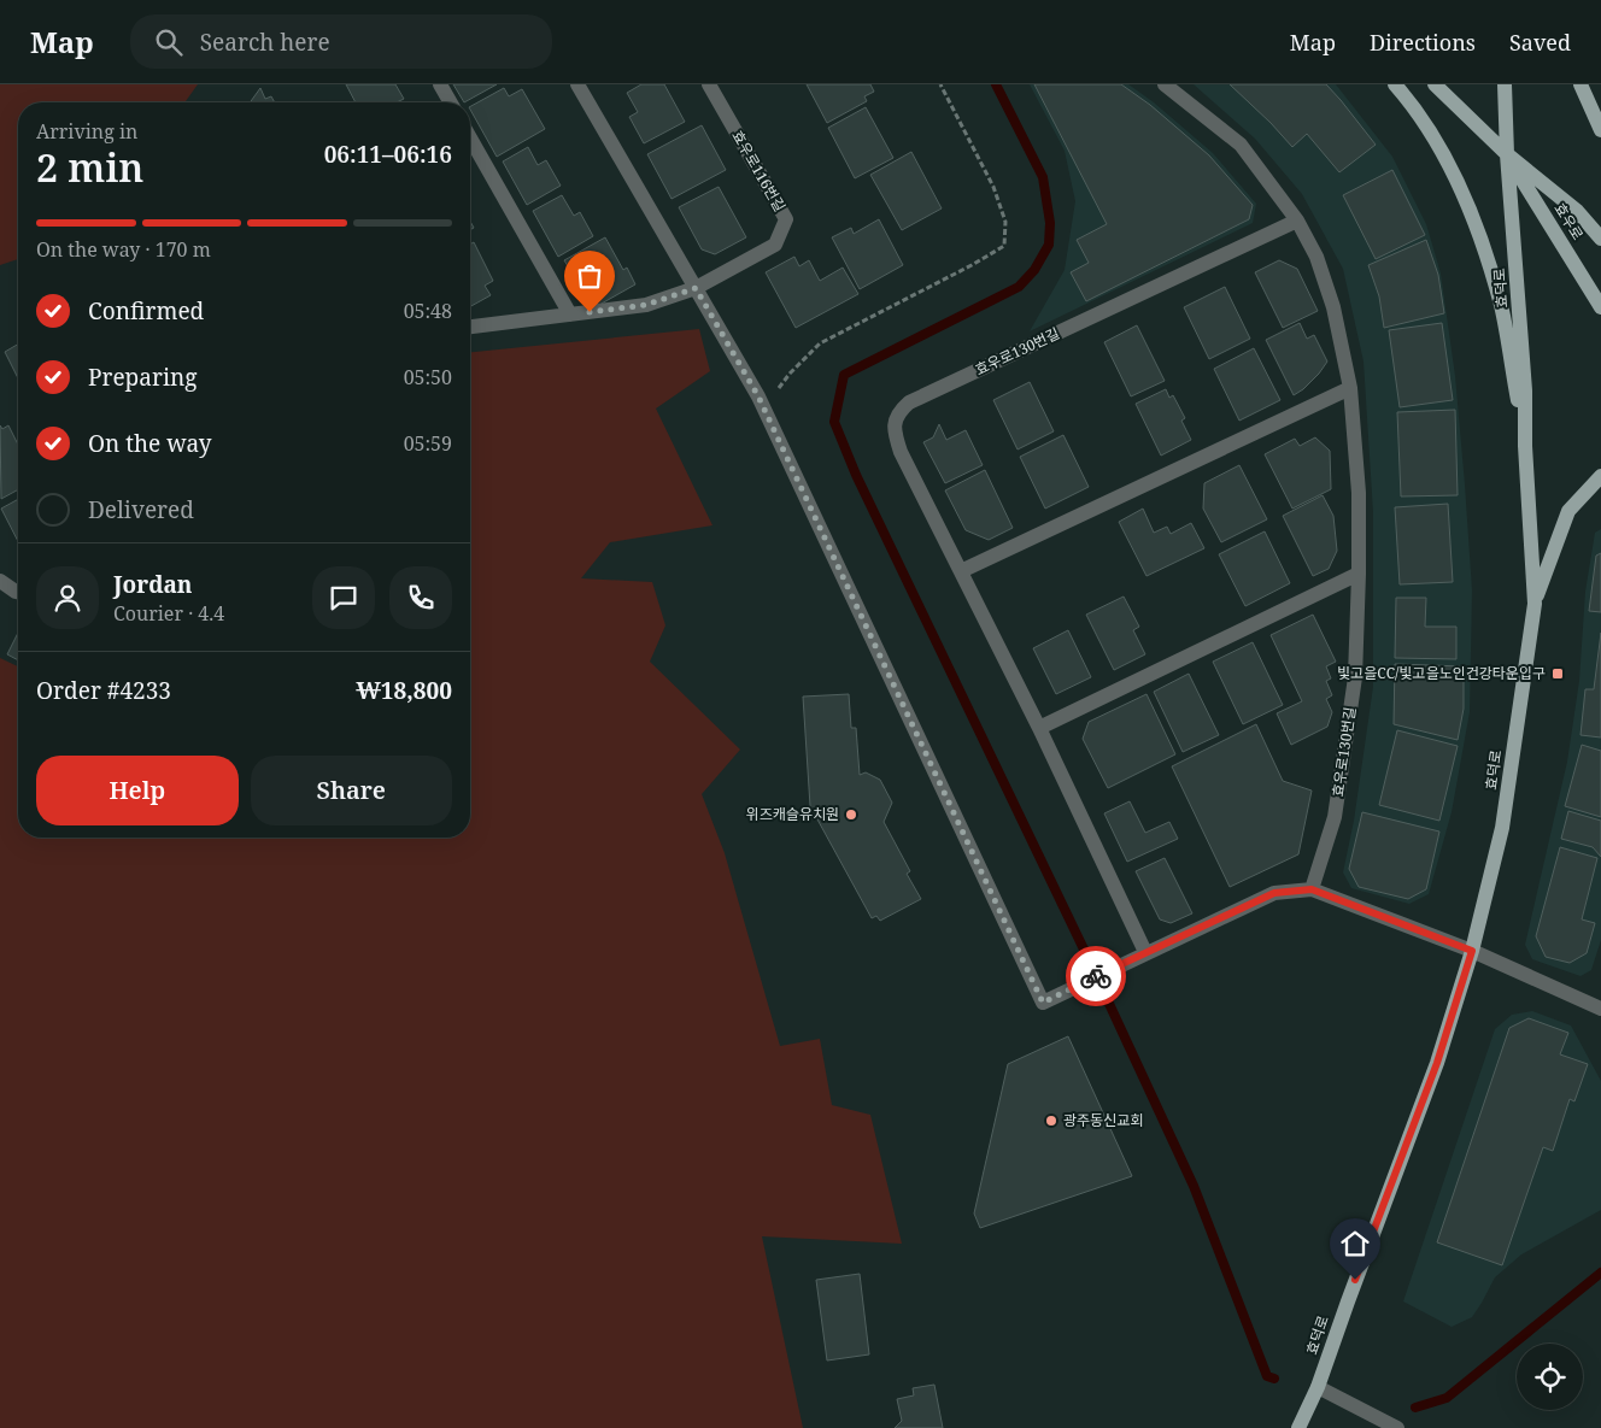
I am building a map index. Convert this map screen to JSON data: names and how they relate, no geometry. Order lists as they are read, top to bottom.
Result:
{
  "streets": {
    "main road": ["효우로", "효덕로"],
    "street": ["효우로116번길", "효우로130번길"]
  },
  "crossings": [
    ["효우로", "효덕로"]
  ],
  "places": {
    "transit": ["빛고을CC/빛고을노인건강타운입구"],
    "other": ["위즈캐슬유치원", "광주동신교회"]
  },
  "page": {
    "header": "Map",
    "search": "Search here",
    "nav": ["Map", "Directions", "Saved"],
    "heading": ["2 min", "Arriving in", "06:11–06:16"],
    "panel": [
      "Jordan",
      "Courier · 4.4",
      "Order #4233",
      "₩18,800"
    ],
    "bar": "On the way · 170 m",
    "list": [
      ["Confirmed", "05:48"],
      ["Preparing", "05:50"],
      ["On the way", "05:59"],
      "Delivered"
    ],
    "buttons": ["Help", "Share"]
  }
}
